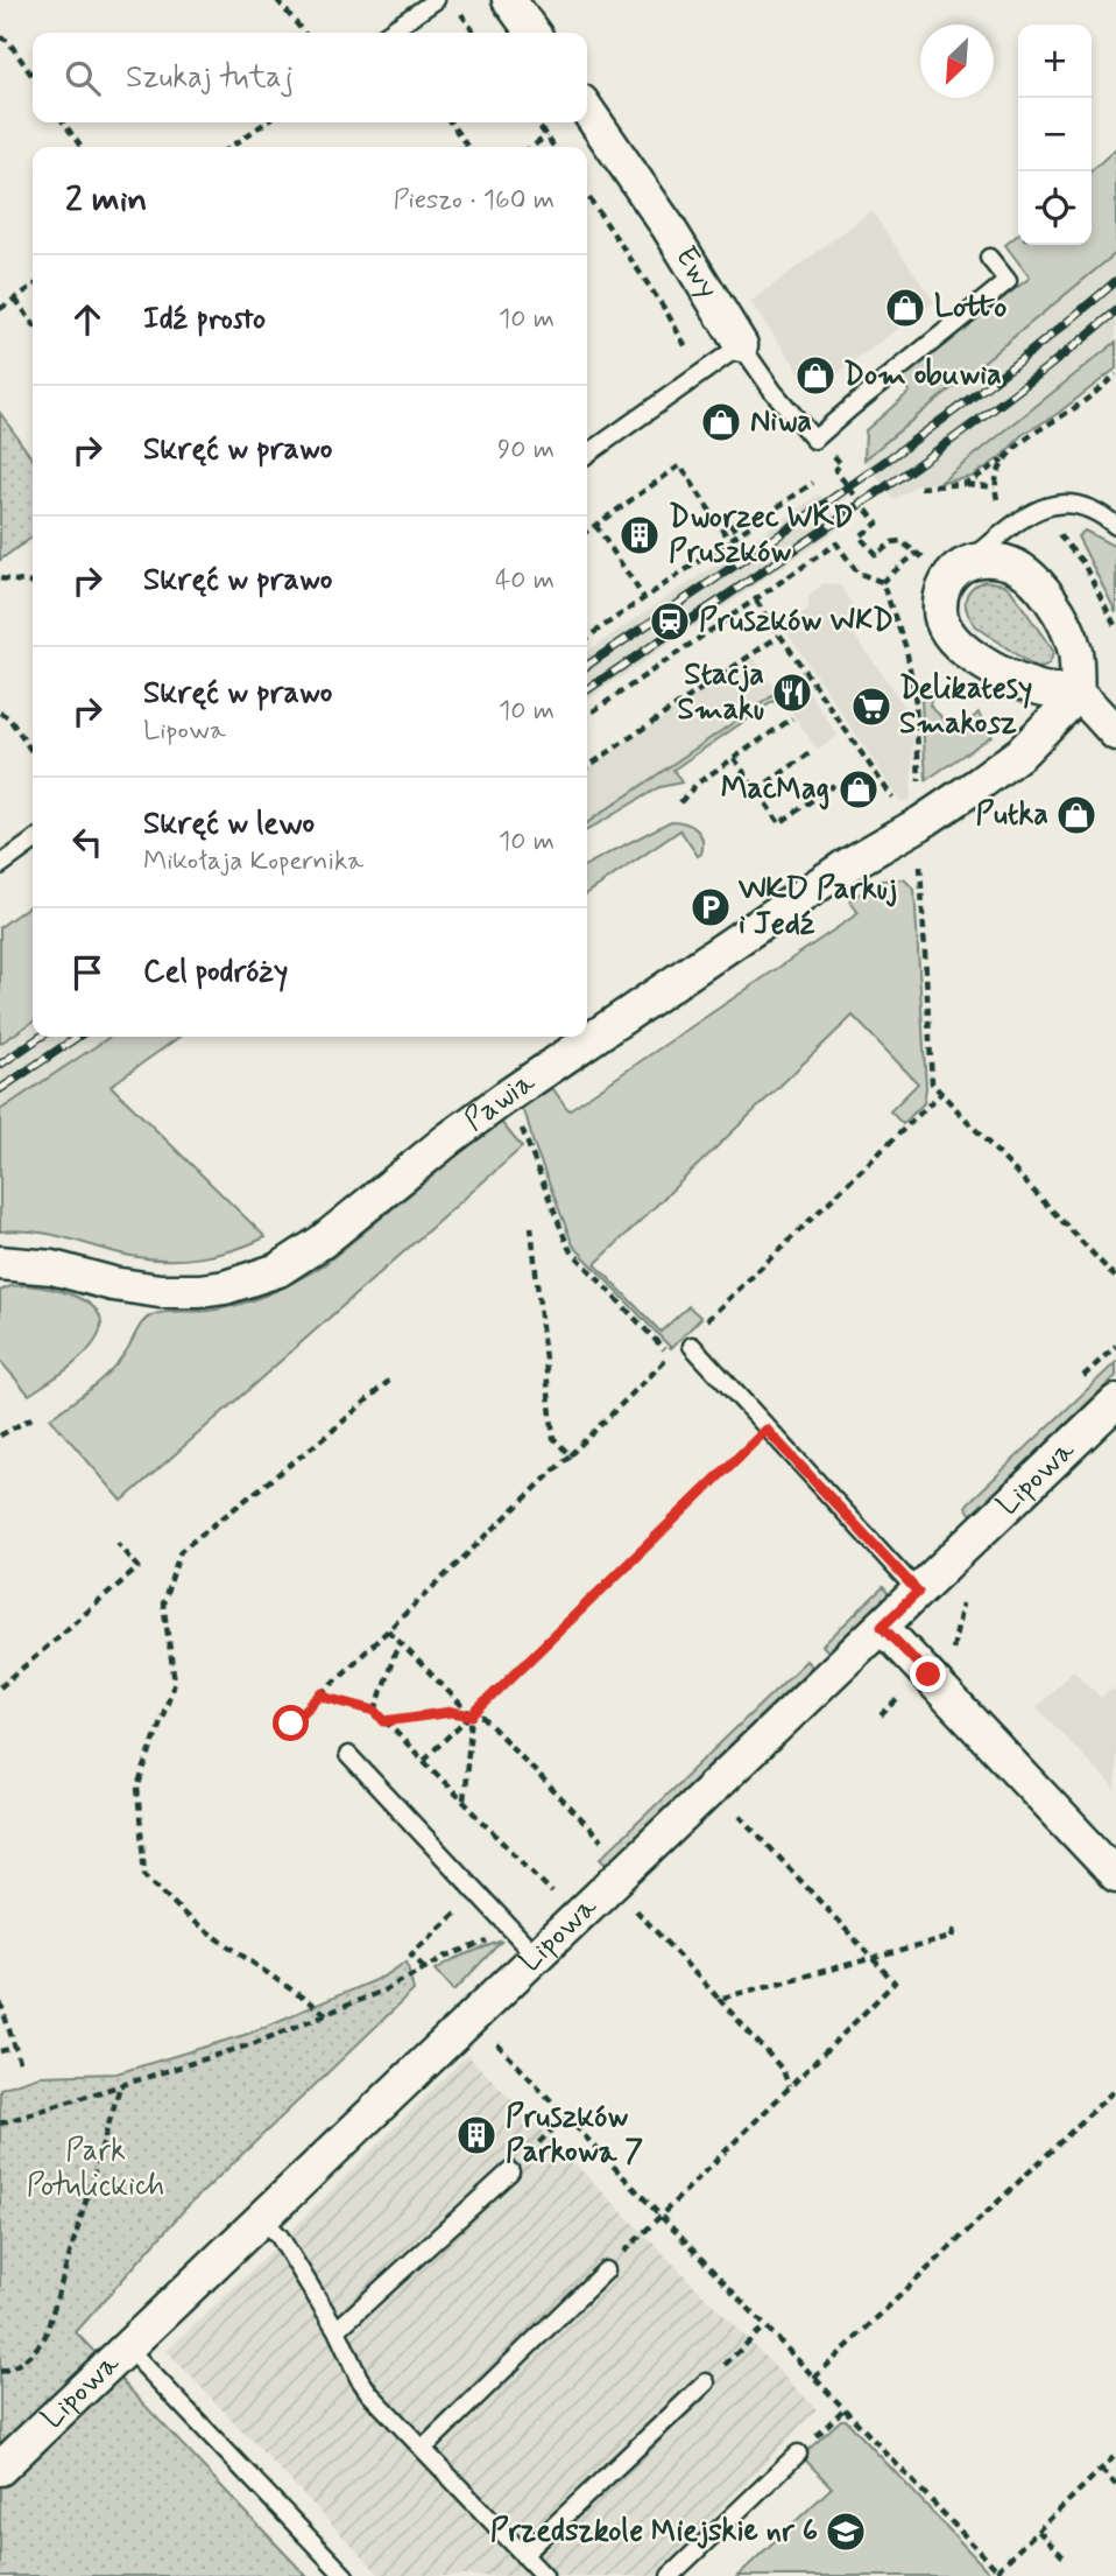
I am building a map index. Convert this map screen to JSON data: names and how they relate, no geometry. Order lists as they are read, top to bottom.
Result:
{
  "streets": {
    "street": ["Ewy", "Pawia", "Lipowa"]
  },
  "parks": ["Park Potulickich"],
  "places": {
    "shop": [
      "Lotto",
      "Dom obuwia",
      "Niwa",
      "MacMag",
      "Putka"
    ],
    "building": ["Dworzec WKD Pruszków", "Pruszków Parkowa 7"],
    "station": ["Pruszków WKD"],
    "restaurant": ["Stacja Smaku"],
    "supermarket": ["Delikatesy Smakosz"],
    "parking": ["WKD Parkuj i Jedź"],
    "school or university": ["Przedszkole Miejskie nr 6"]
  },
  "north": "bottom left",
  "page": {
    "map_buttons": ["+", "−"],
    "search": "Szukaj tutaj",
    "heading": ["2 min", "Pieszo · 160 m"],
    "list": [
      ["Idź prosto", "10 m"],
      ["Skręć w prawo", "90 m"],
      ["Skręć w prawo", "40 m"],
      ["Skręć w prawo", "Lipowa", "10 m"],
      ["Skręć w lewo", "Mikołaja Kopernika", "10 m"],
      "Cel podróży"
    ]
  }
}
